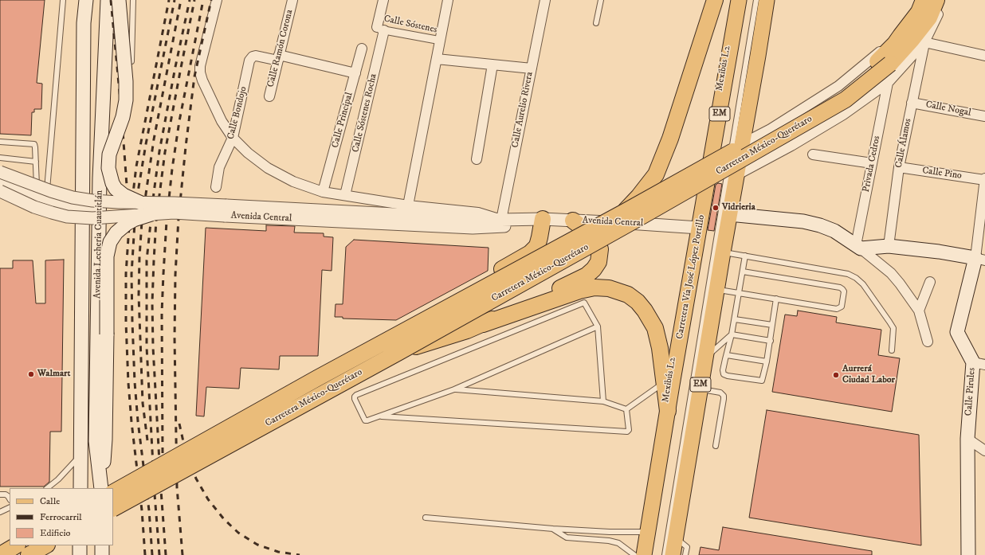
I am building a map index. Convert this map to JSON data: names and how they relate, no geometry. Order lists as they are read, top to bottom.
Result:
{
  "streets": {
    "highway": ["Carretera México-Querétaro"],
    "main road": [
      "EM",
      "Avenida Lecheria Cuautitlán",
      "Carretera Vía José López Portillo",
      "Calle Pirules"
    ],
    "street": [
      "Calle Sóstenes",
      "Calle Ramón Corona",
      "Calle Nogal",
      "Calle Aurelio Rivera",
      "Calle Bondojo",
      "Calle Sóstenes Rocha",
      "Calle Principal",
      "Calle Álamos",
      "Privada Cedros",
      "Calle Pino",
      "Avenida Central"
    ]
  },
  "crossings": [
    ["Calle Sóstenes", "Calle Sóstenes Rocha"],
    ["Calle Ramón Corona", "Calle Bondojo"],
    ["Calle Nogal", "Calle Álamos"],
    ["Calle Aurelio Rivera", "Avenida Central"],
    ["Calle Álamos", "Carretera México-Querétaro"],
    ["Calle Álamos", "Calle Pino"],
    ["Calle Pino", "Calle Pirules"],
    ["Avenida Central", "Carretera Vía José López Portillo"]
  ],
  "places": ["Vidrieria", "Walmart", "Aurrerá Ciudad Labor"],
  "legend": ["Calle", "Ferrocarril", "Edificio"]
}
